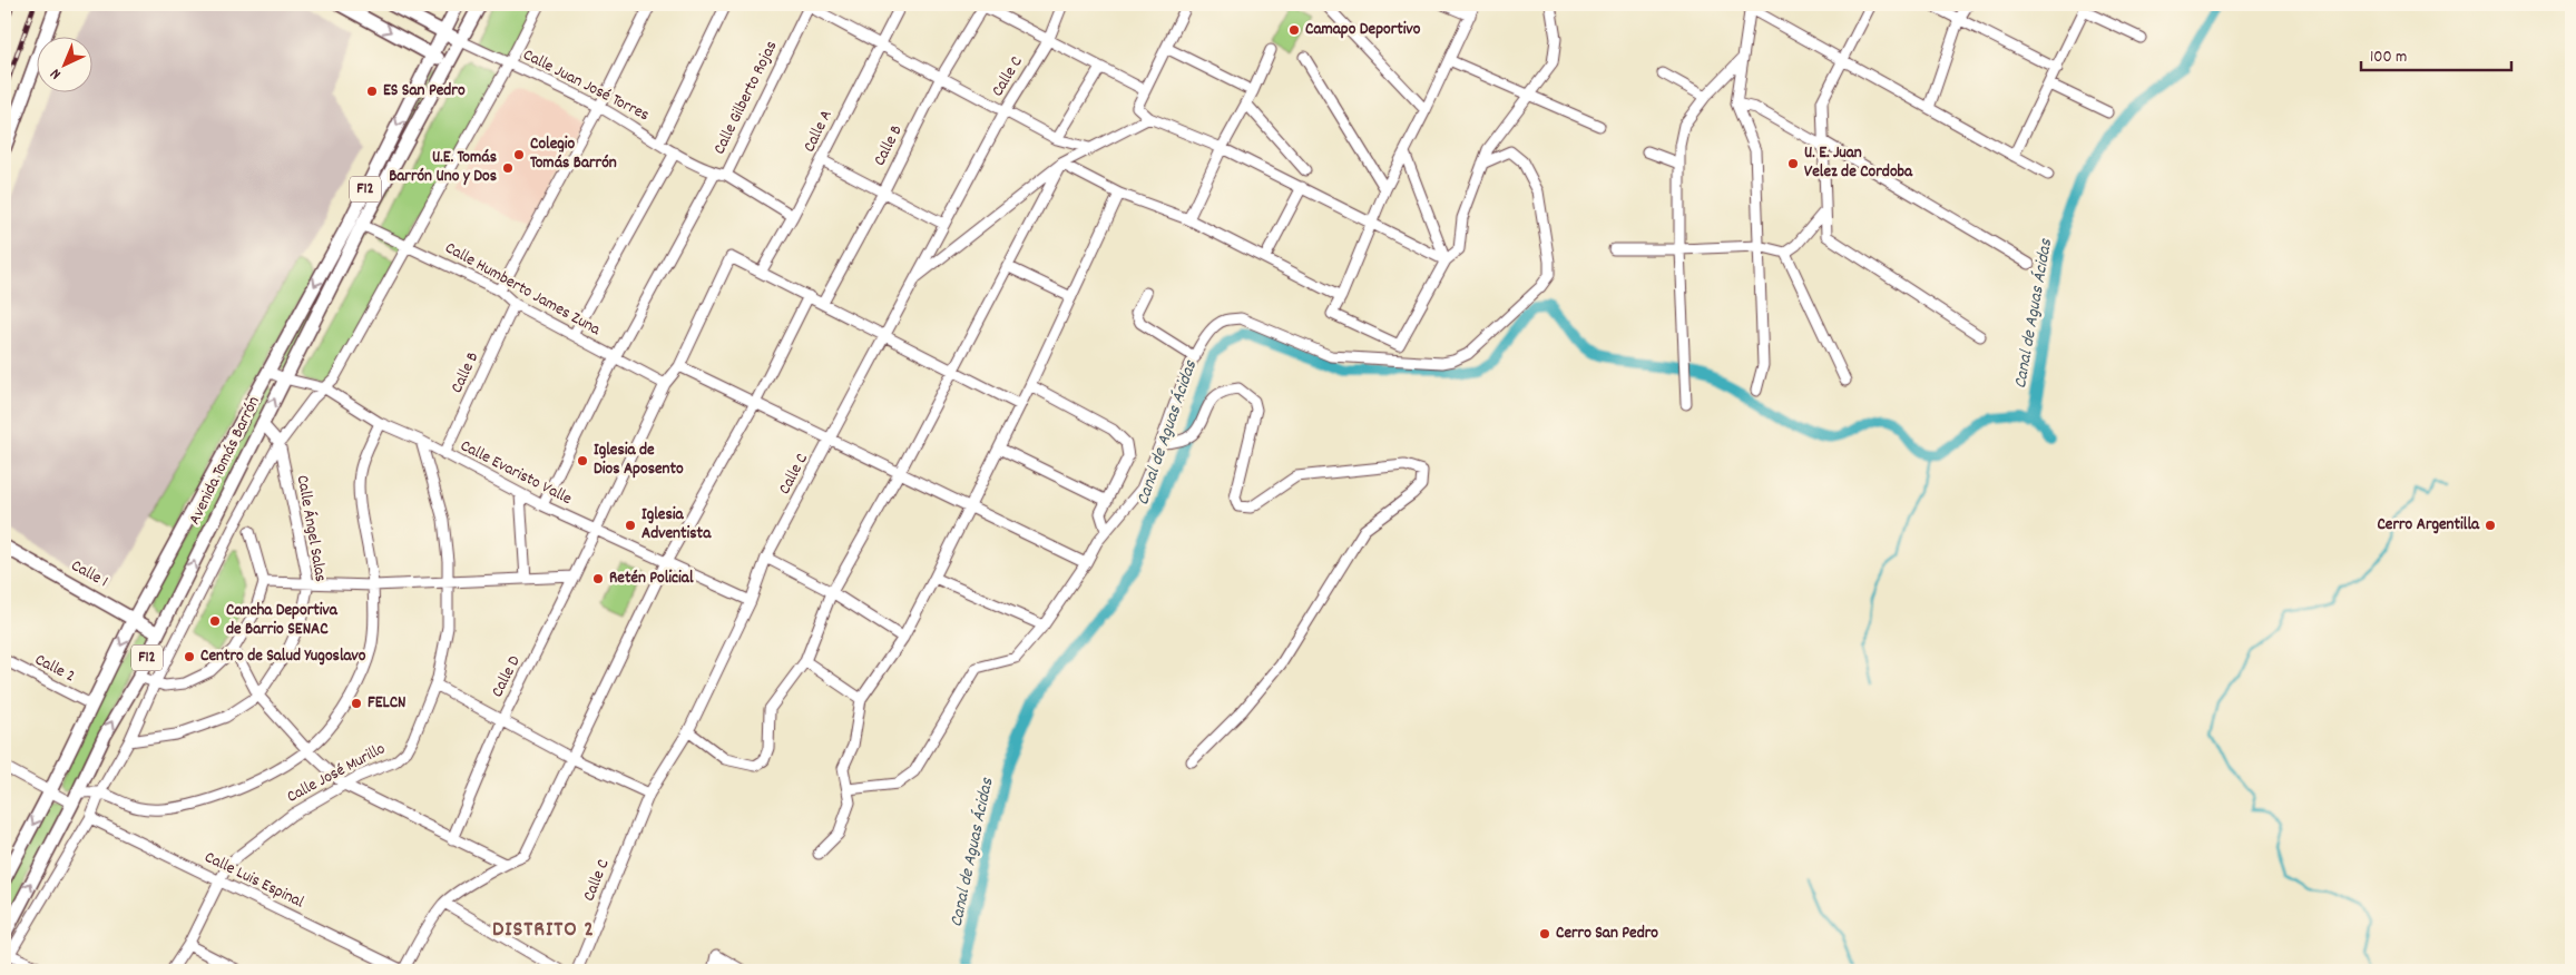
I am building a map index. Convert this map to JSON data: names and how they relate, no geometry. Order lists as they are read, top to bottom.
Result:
{
  "streets": {
    "main road": [
      "Calle Juan José Torres",
      "F12",
      "Avenida Tomás Barrón",
      "Calle 1"
    ],
    "street": [
      "Calle C",
      "Calle Gilberto Rojas",
      "Calle A",
      "Calle B",
      "Calle Humberto James Zuna",
      "Calle Evaristo Valle",
      "Calle Ángel Salas",
      "Calle 2",
      "Calle D",
      "Calle José Murillo",
      "Calle Luis Espinal"
    ]
  },
  "crossings": [
    ["Calle C", "Calle Evaristo Valle"],
    ["Calle Juan José Torres", "Calle Gilberto Rojas"],
    ["Calle Juan José Torres", "Calle A"],
    ["Calle Juan José Torres", "Avenida Tomás Barrón"],
    ["Calle A", "Calle D"],
    ["Calle B", "Calle Humberto James Zuna"],
    ["Calle B", "Calle Evaristo Valle"],
    ["Calle Humberto James Zuna", "Avenida Tomás Barrón"],
    ["Calle Humberto James Zuna", "Calle D"],
    ["Avenida Tomás Barrón", "Calle Evaristo Valle"],
    ["Avenida Tomás Barrón", "Calle Ángel Salas"],
    ["Avenida Tomás Barrón", "Calle 1"],
    ["Avenida Tomás Barrón", "Calle 2"],
    ["Calle Evaristo Valle", "Calle D"],
    ["Calle Evaristo Valle", "Calle José Murillo"],
    ["Calle José Murillo", "Calle Luis Espinal"]
  ],
  "districts": ["DISTRITO 2"],
  "water": ["Canal de Aguas Ácidas"],
  "places": [
    "Camapo Deportivo",
    "ES San Pedro",
    "Colegio Tomás Barrón",
    "U. E. Juan Velez de Cordoba",
    "U.E. Tomás Barrón Uno y Dos",
    "Iglesia de Dios Aposento",
    "Iglesia Adventista",
    "Cerro Argentilla",
    "Retén Policial",
    "Cancha Deportiva de Barrio SENAC",
    "Centro de Salud Yugoslavo",
    "FELCN",
    "Cerro San Pedro"
  ],
  "scale_bar": "100 m",
  "north": "bottom left"
}
